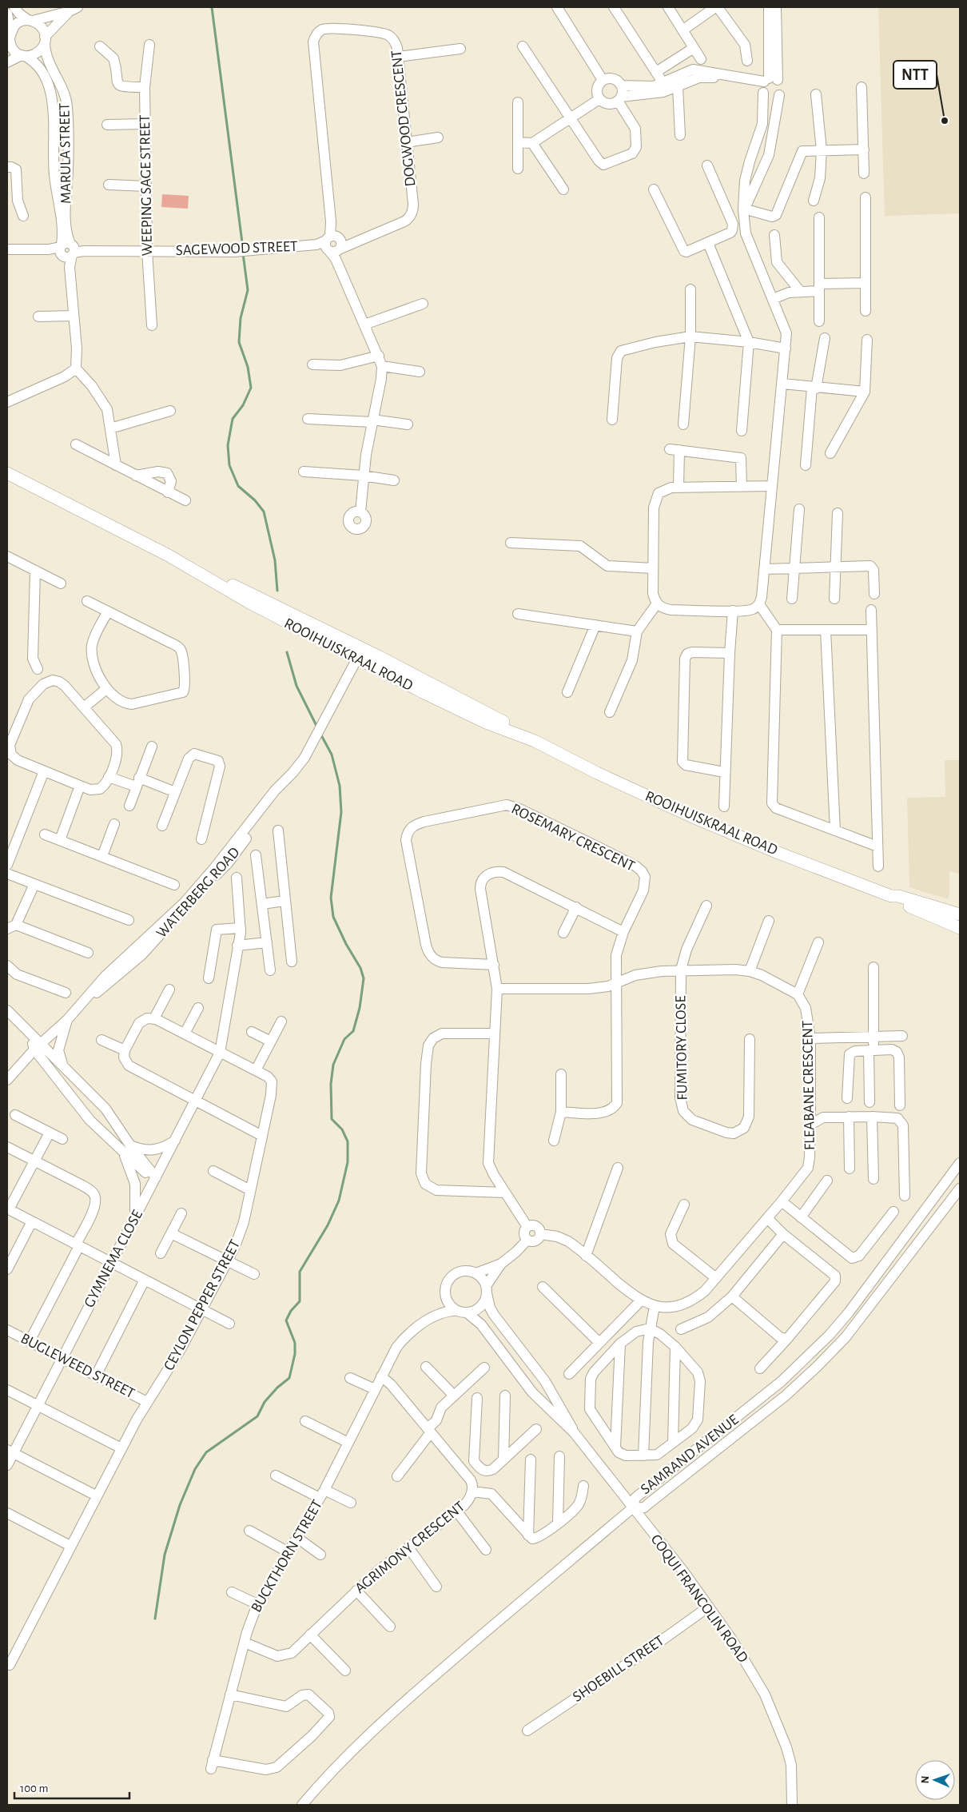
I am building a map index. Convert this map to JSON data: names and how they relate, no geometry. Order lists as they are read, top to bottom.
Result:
{
  "streets": {
    "main road": ["ROOIHUISKRAAL ROAD"],
    "street": [
      "DOGWOOD CRESCENT",
      "MARULA STREET",
      "WEEPING SAGE STREET",
      "SAGEWOOD STREET",
      "ROSEMARY CRESCENT",
      "WATERBERG ROAD",
      "FUMITORY CLOSE",
      "FLEABANE CRESCENT",
      "GYMNEMA CLOSE",
      "CEYLON PEPPER STREET",
      "BUGLEWEED STREET",
      "SAMRAND AVENUE",
      "AGRIMONY CRESCENT",
      "BUCKTHORN STREET",
      "COQUI FRANCOLIN ROAD",
      "SHOEBILL STREET"
    ]
  },
  "crossings": [
    ["DOGWOOD CRESCENT", "SAGEWOOD STREET"],
    ["MARULA STREET", "SAGEWOOD STREET"],
    ["WEEPING SAGE STREET", "SAGEWOOD STREET"],
    ["ROOIHUISKRAAL ROAD", "WATERBERG ROAD"],
    ["GYMNEMA CLOSE", "CEYLON PEPPER STREET"],
    ["GYMNEMA CLOSE", "BUGLEWEED STREET"],
    ["CEYLON PEPPER STREET", "BUGLEWEED STREET"],
    ["SAMRAND AVENUE", "COQUI FRANCOLIN ROAD"],
    ["AGRIMONY CRESCENT", "BUCKTHORN STREET"],
    ["COQUI FRANCOLIN ROAD", "SHOEBILL STREET"]
  ],
  "places": ["NTT"],
  "scale_bar": "100 m",
  "north": "left"
}
